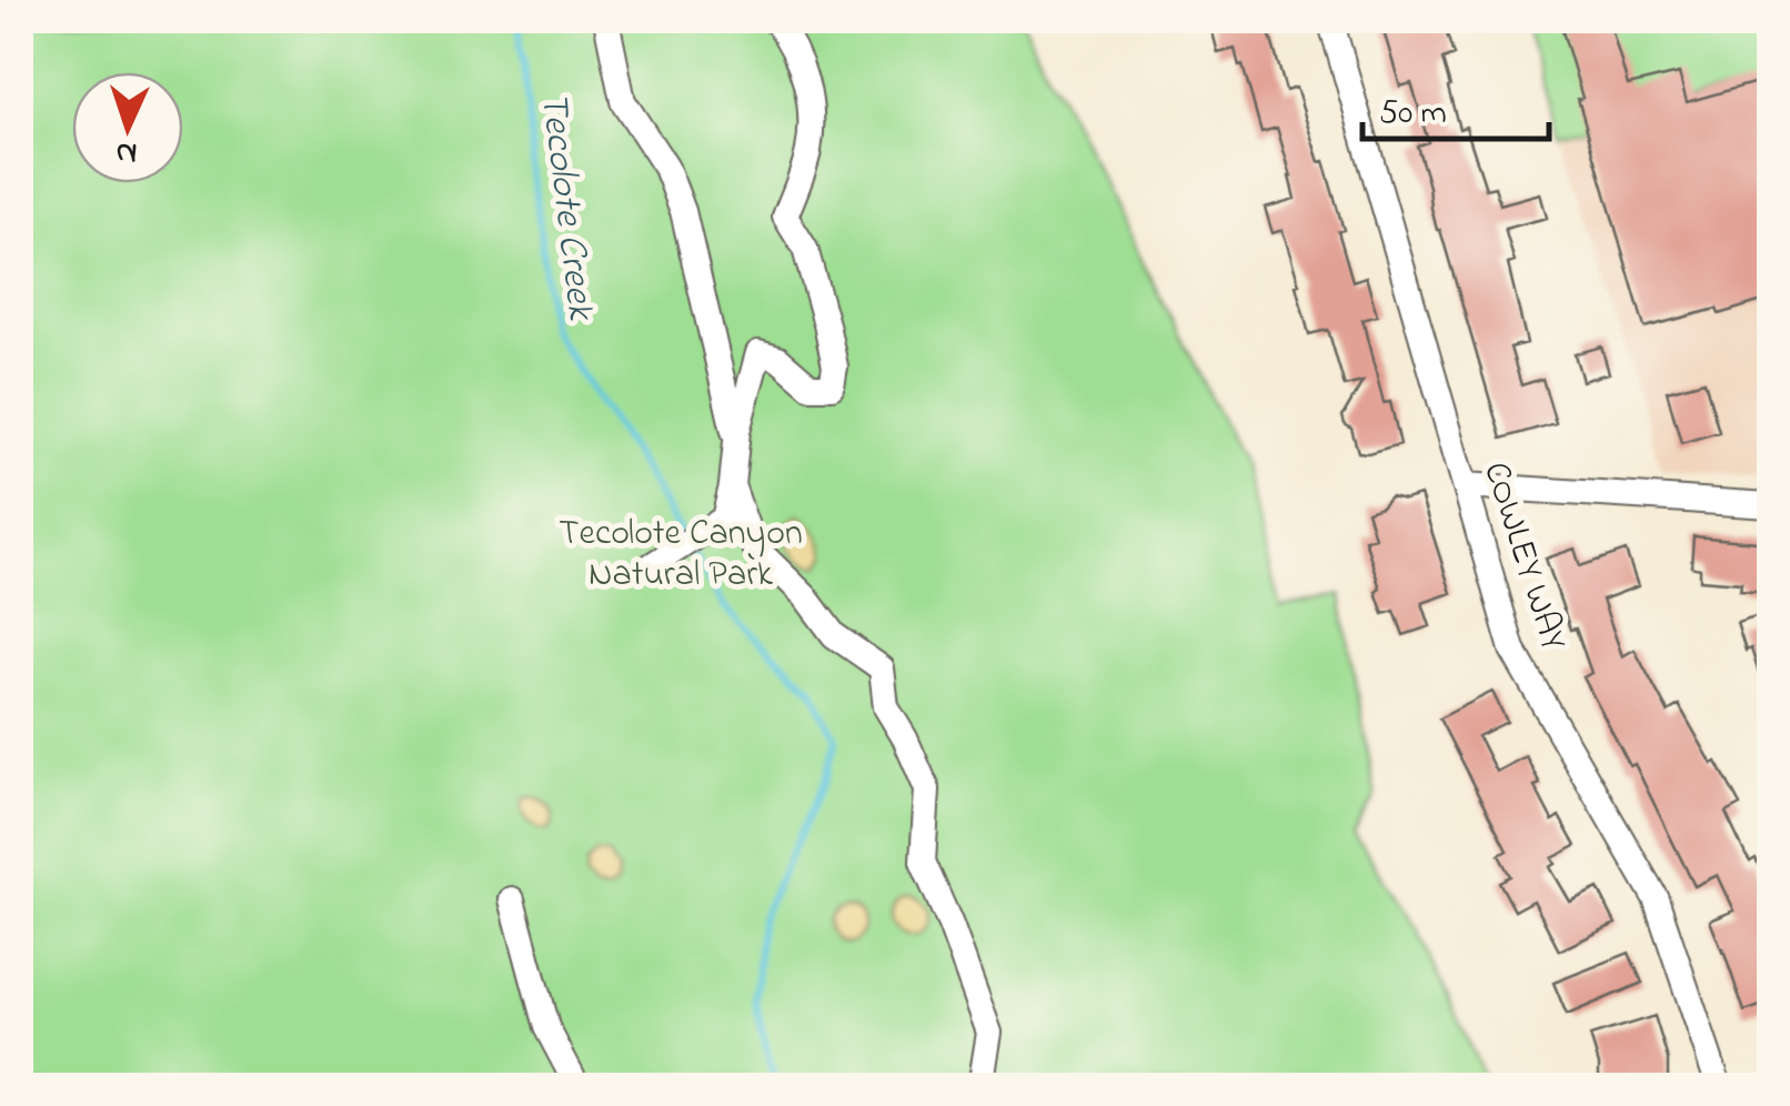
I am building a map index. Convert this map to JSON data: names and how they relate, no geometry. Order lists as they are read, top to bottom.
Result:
{
  "streets": {
    "street": ["COWLEY WAY"]
  },
  "water": ["Tecolote Creek"],
  "parks": ["Tecolote Canyon Natural Park"],
  "scale_bar": "50 m",
  "north": "bottom"
}
